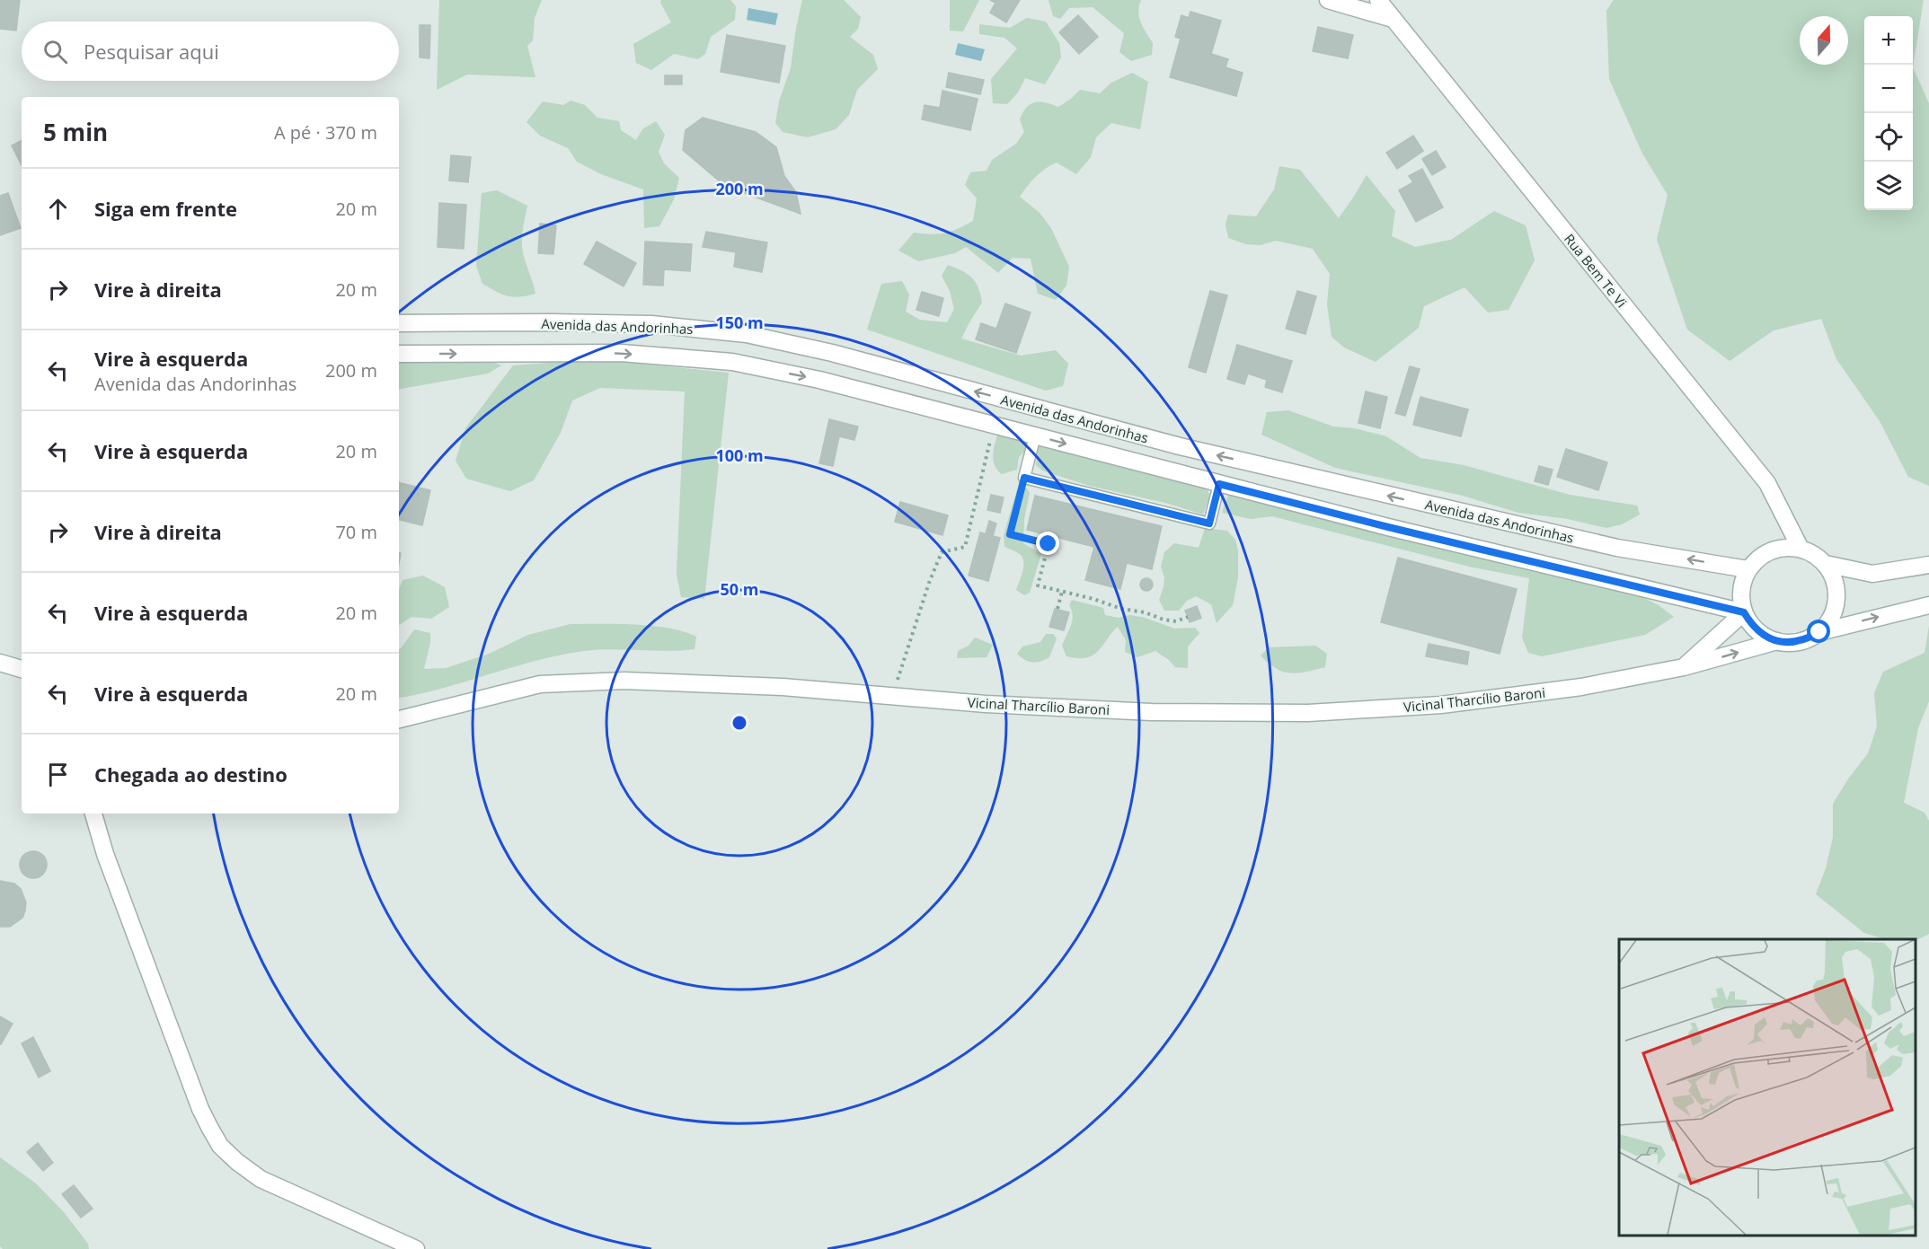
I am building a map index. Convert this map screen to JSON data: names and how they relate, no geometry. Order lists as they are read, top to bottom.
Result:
{
  "streets": {
    "street": ["Rua Bem Te Vi", "Avenida das Andorinhas", "Vicinal Tharcílio Baroni"]
  },
  "crossings": [
    ["Rua Bem Te Vi", "Avenida das Andorinhas"],
    ["Rua Bem Te Vi", "Vicinal Tharcílio Baroni"],
    ["Avenida das Andorinhas", "Vicinal Tharcílio Baroni"]
  ],
  "north": "top",
  "page": {
    "map_buttons": ["+", "−"],
    "search": "Pesquisar aqui",
    "heading": ["5 min", "A pé · 370 m"],
    "list": [
      ["Siga em frente", "20 m"],
      ["Vire à direita", "20 m"],
      ["Vire à esquerda", "Avenida das Andorinhas", "200 m"],
      ["Vire à esquerda", "20 m"],
      ["Vire à direita", "70 m"],
      ["Vire à esquerda", "20 m"],
      ["Vire à esquerda", "20 m"],
      "Chegada ao destino"
    ]
  },
  "rings": [
    "200 m",
    "150 m",
    "100 m",
    "50 m"
  ]
}
